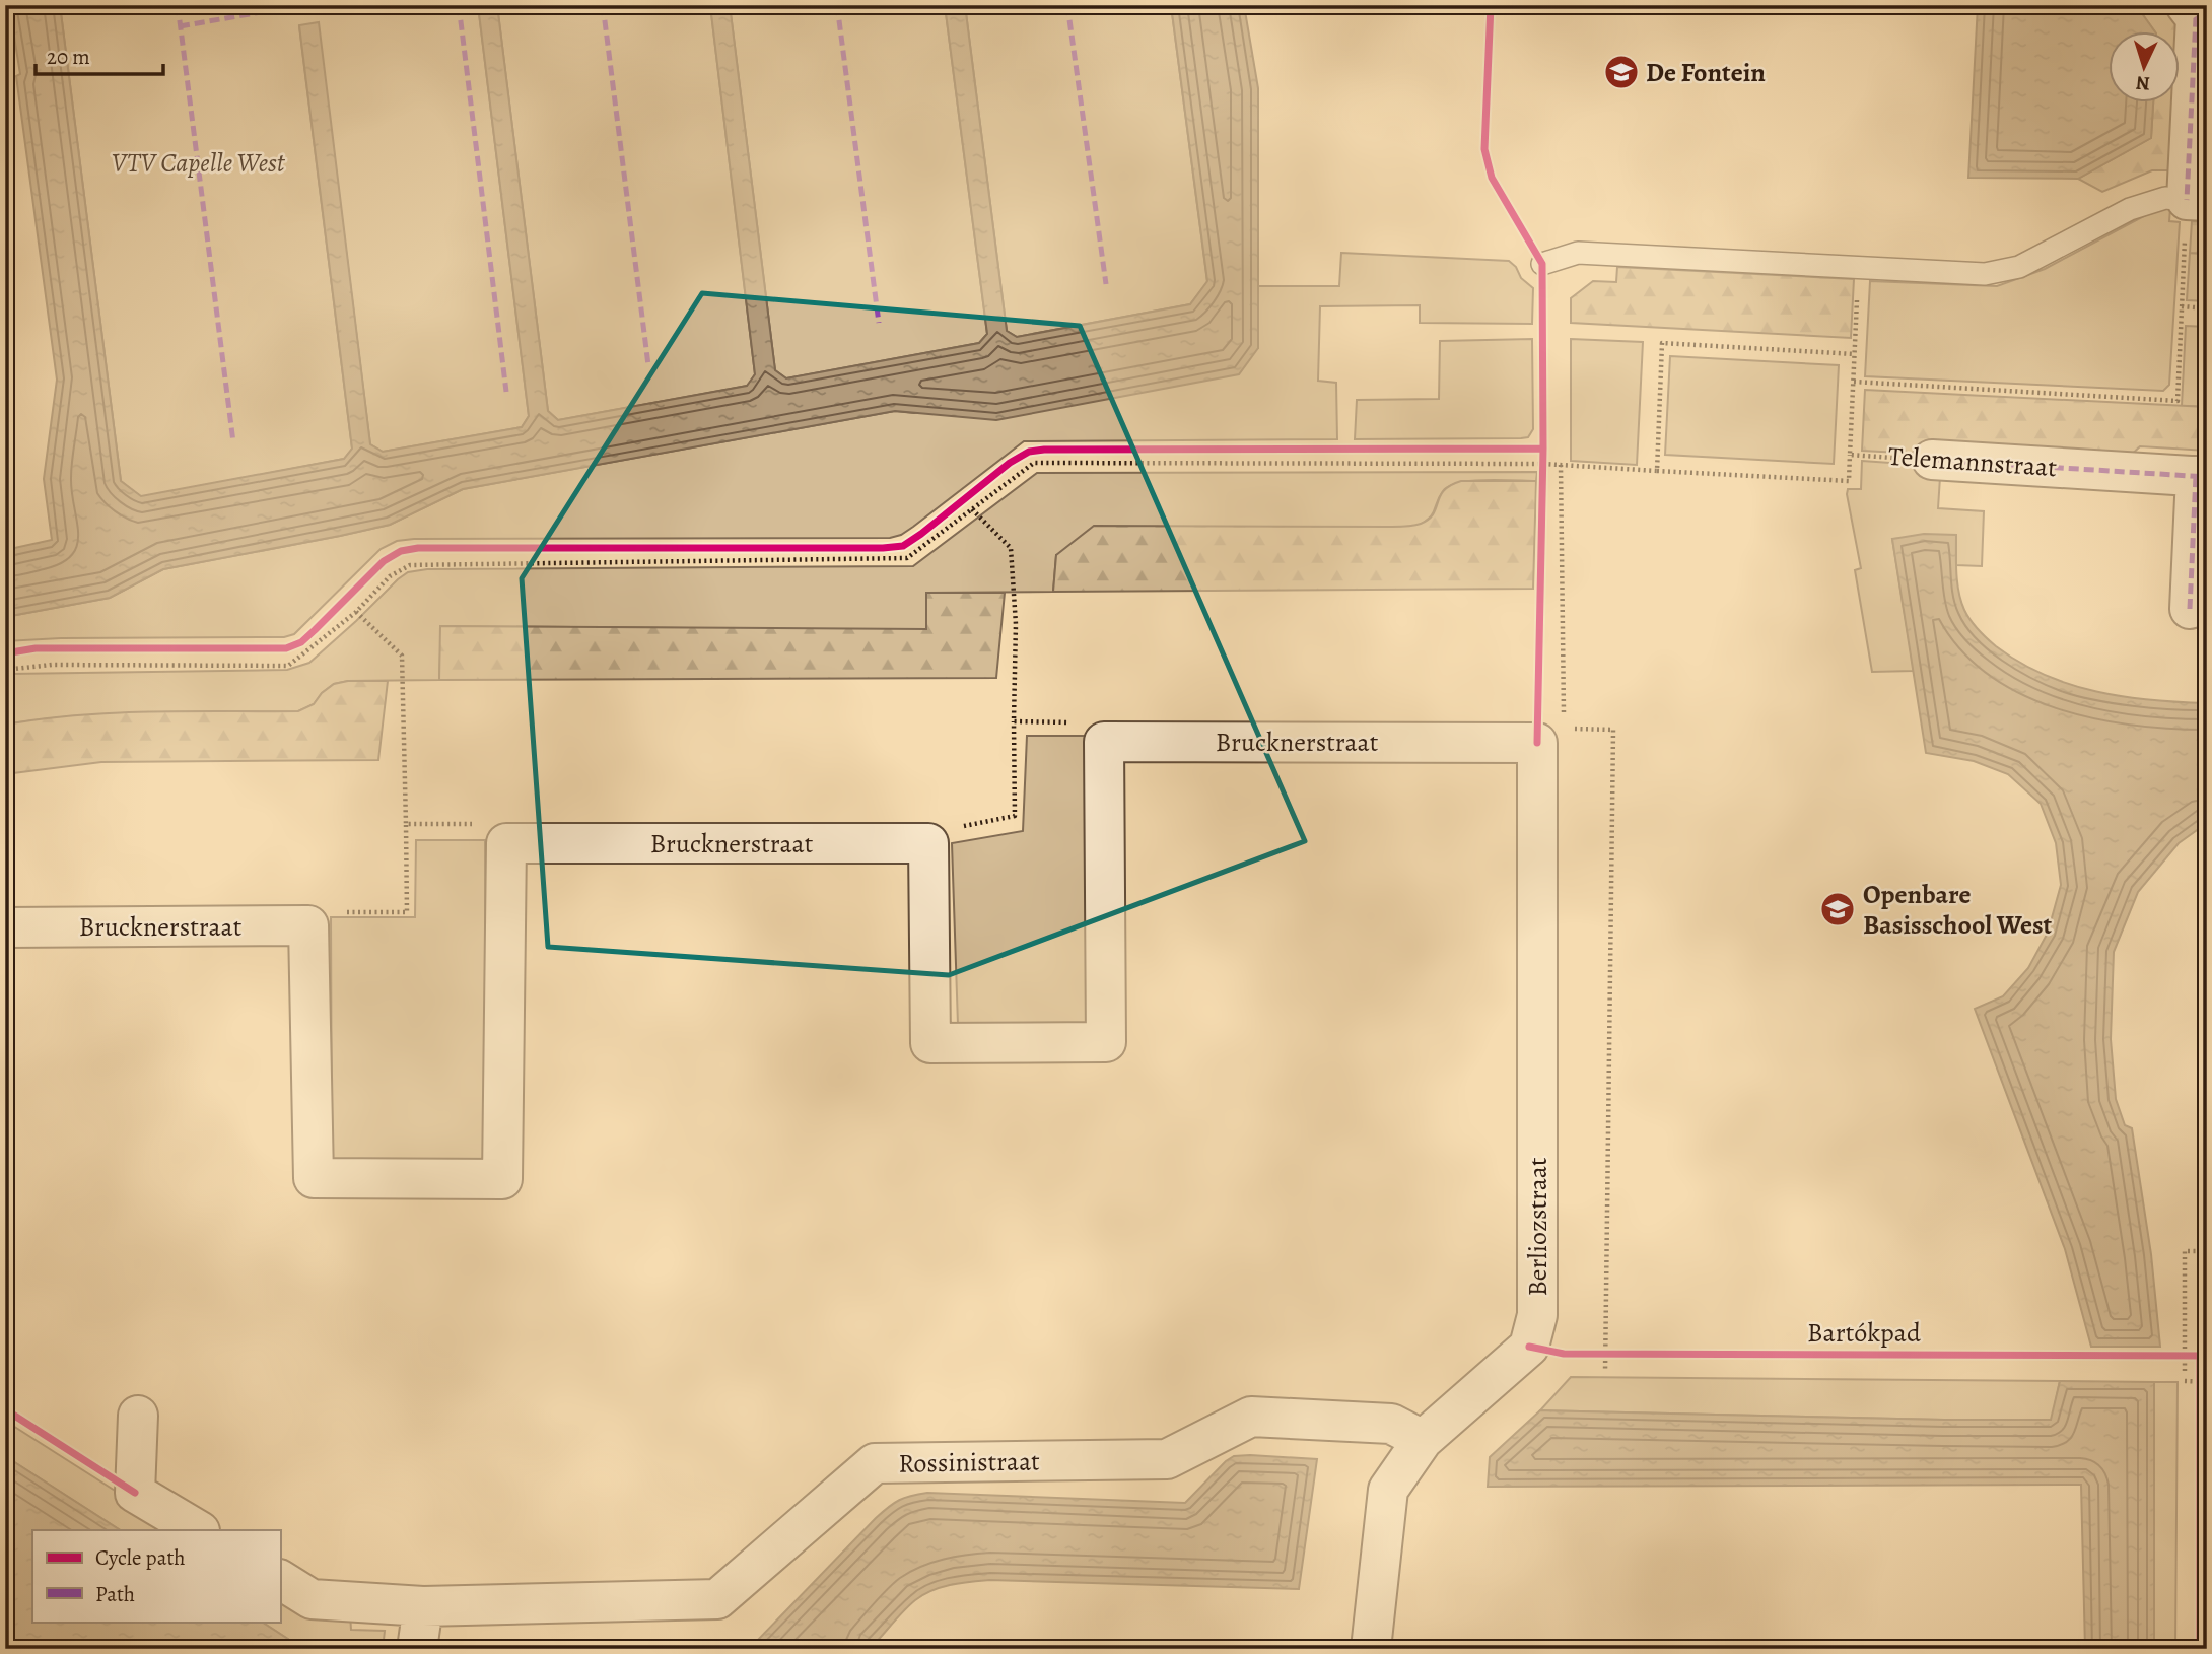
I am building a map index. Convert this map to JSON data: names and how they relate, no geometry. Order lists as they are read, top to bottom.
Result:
{
  "streets": {
    "street": [
      "Telemannstraat",
      "Brucknerstraat",
      "Berliozstraat",
      "Rossinistraat"
    ],
    "cycle path": ["Bartókpad"]
  },
  "crossings": [
    ["Brucknerstraat", "Berliozstraat"],
    ["Berliozstraat", "Rossinistraat"]
  ],
  "parks": ["VTV Capelle West"],
  "places": {
    "school or university": ["De Fontein", "Openbare Basisschool West"]
  },
  "legend": ["Cycle path", "Path"],
  "scale_bar": "20 m",
  "north": "bottom"
}
